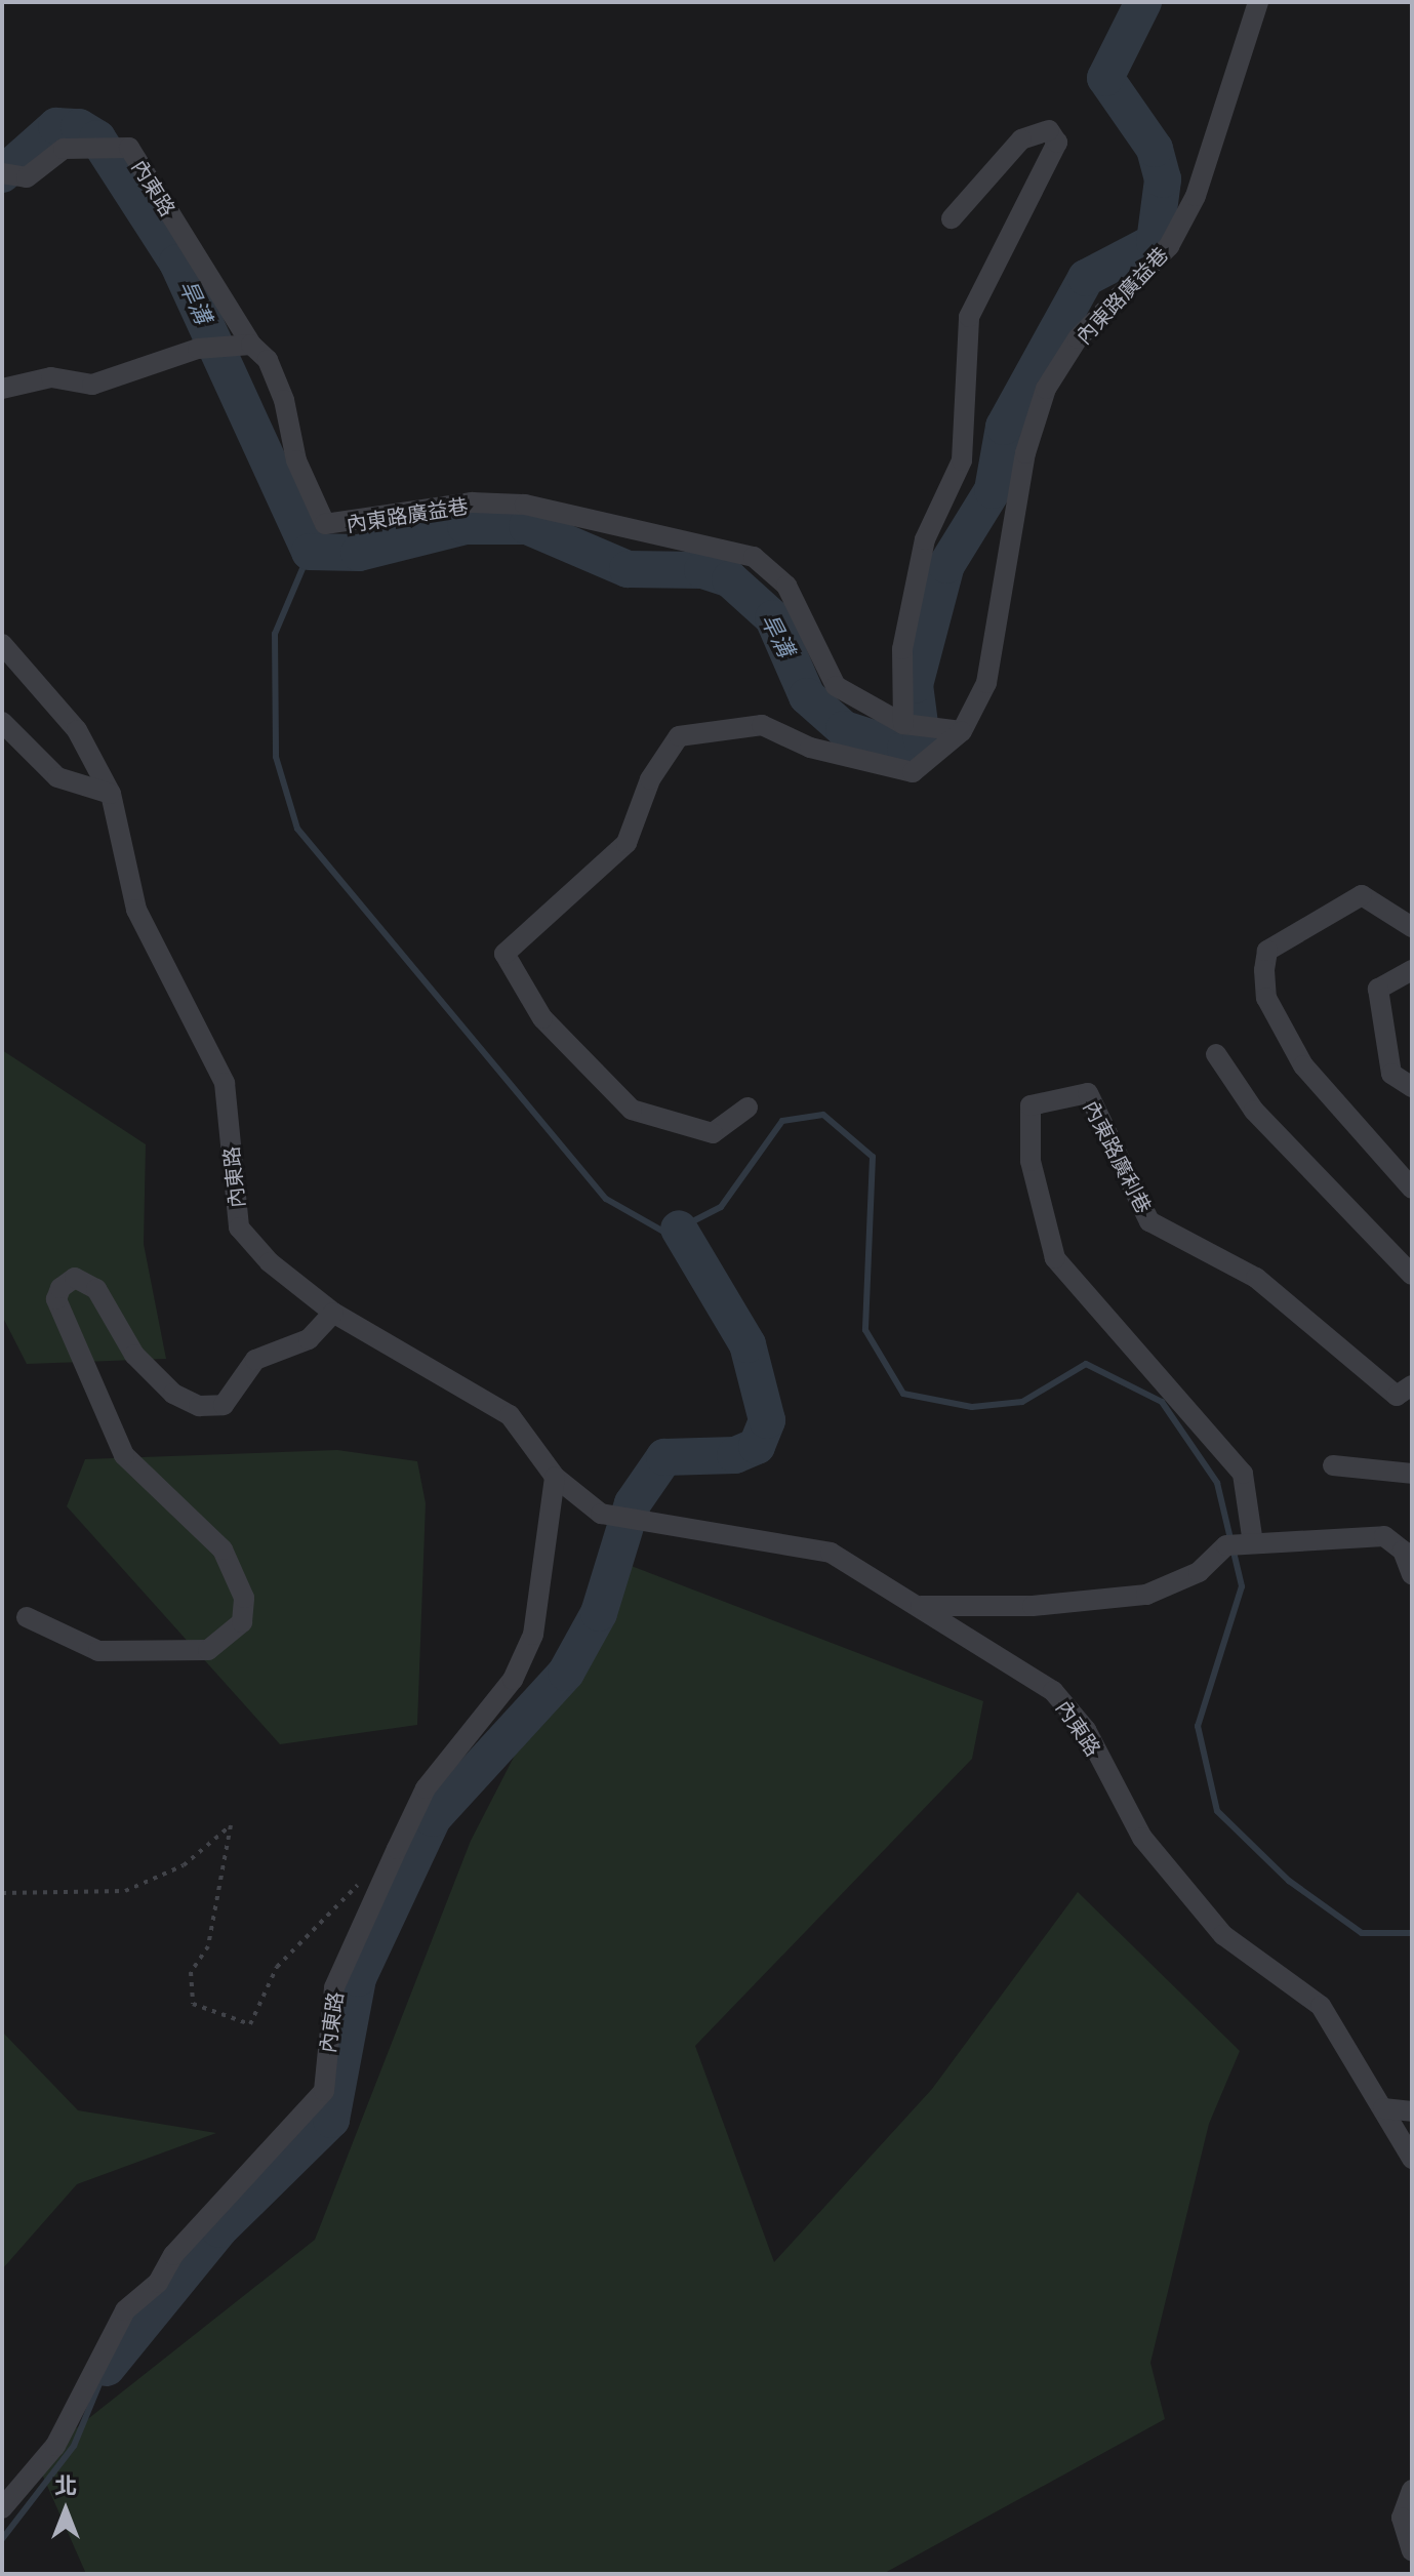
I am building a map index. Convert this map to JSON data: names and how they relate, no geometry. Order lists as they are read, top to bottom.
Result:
{
  "streets": {
    "street": ["內東路", "內東路廣益巷", "內東路廣利巷"]
  },
  "crossings": [
    ["內東路", "內東路廣益巷"]
  ],
  "water": ["旱溝"],
  "north": "top"
}
